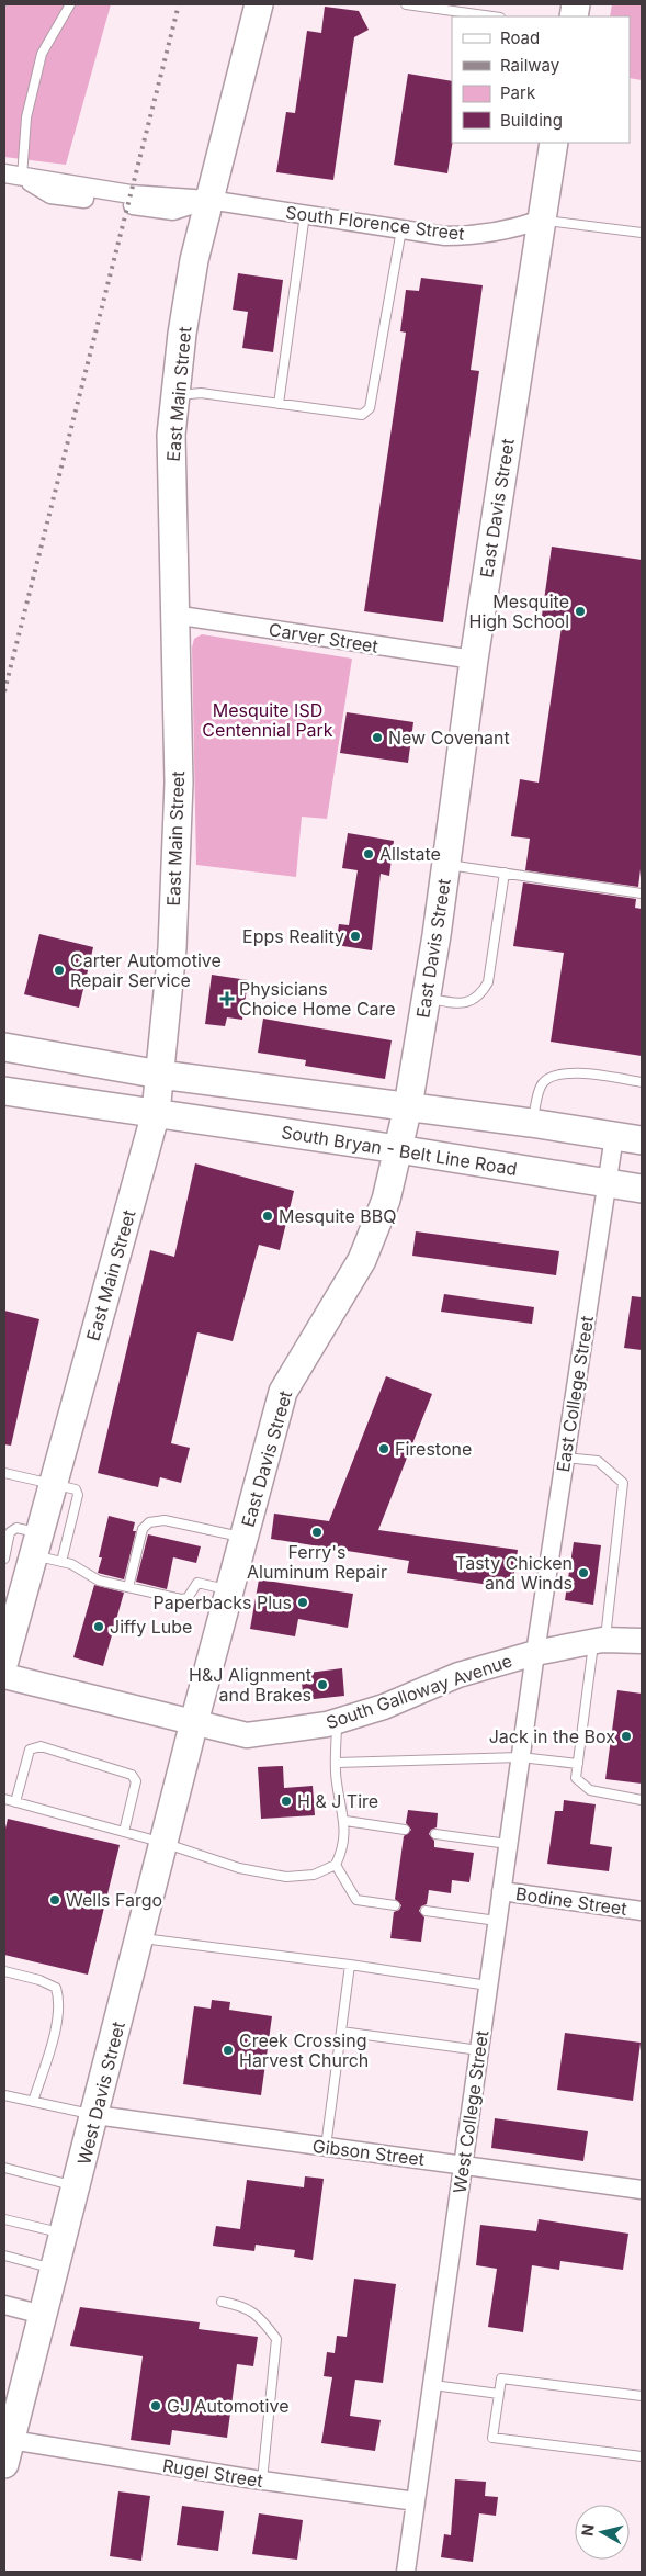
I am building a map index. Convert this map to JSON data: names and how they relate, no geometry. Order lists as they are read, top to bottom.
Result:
{
  "streets": {
    "main road": [
      "East Main Street",
      "East Davis Street",
      "South Bryan - Belt Line Road",
      "South Galloway Avenue",
      "West Davis Street"
    ],
    "street": [
      "South Florence Street",
      "Carver Street",
      "East College Street",
      "Bodine Street",
      "West College Street",
      "Gibson Street",
      "Rugel Street"
    ]
  },
  "crossings": [
    ["South Florence Street", "East Main Street"],
    ["South Florence Street", "East Davis Street"],
    ["East Main Street", "Carver Street"],
    ["East Main Street", "South Bryan - Belt Line Road"],
    ["East Davis Street", "Carver Street"],
    ["East Davis Street", "South Bryan - Belt Line Road"],
    ["East Davis Street", "South Galloway Avenue"],
    ["East Davis Street", "West Davis Street"],
    ["South Bryan - Belt Line Road", "East College Street"],
    ["East College Street", "South Galloway Avenue"],
    ["East College Street", "West College Street"],
    ["South Galloway Avenue", "West Davis Street"],
    ["South Galloway Avenue", "West College Street"],
    ["Bodine Street", "West College Street"],
    ["West Davis Street", "Gibson Street"],
    ["West Davis Street", "Rugel Street"],
    ["West College Street", "Gibson Street"],
    ["West College Street", "Rugel Street"]
  ],
  "parks": ["Mesquite ISD Centennial Park"],
  "places": {
    "other": [
      "Mesquite High School",
      "New Covenant",
      "Allstate",
      "Epps Reality",
      "Carter Automotive Repair Service",
      "Mesquite BBQ",
      "Firestone",
      "Ferry's Aluminum Repair",
      "Tasty Chicken and Winds",
      "Paperbacks Plus",
      "Jiffy Lube",
      "H&J Alignment and Brakes",
      "Jack in the Box",
      "H & J Tire",
      "Wells Fargo",
      "Creek Crossing Harvest Church",
      "GJ Automotive"
    ],
    "health": ["Physicians Choice Home Care"]
  },
  "legend": [
    "Road",
    "Railway",
    "Park",
    "Building"
  ],
  "north": "left"
}
